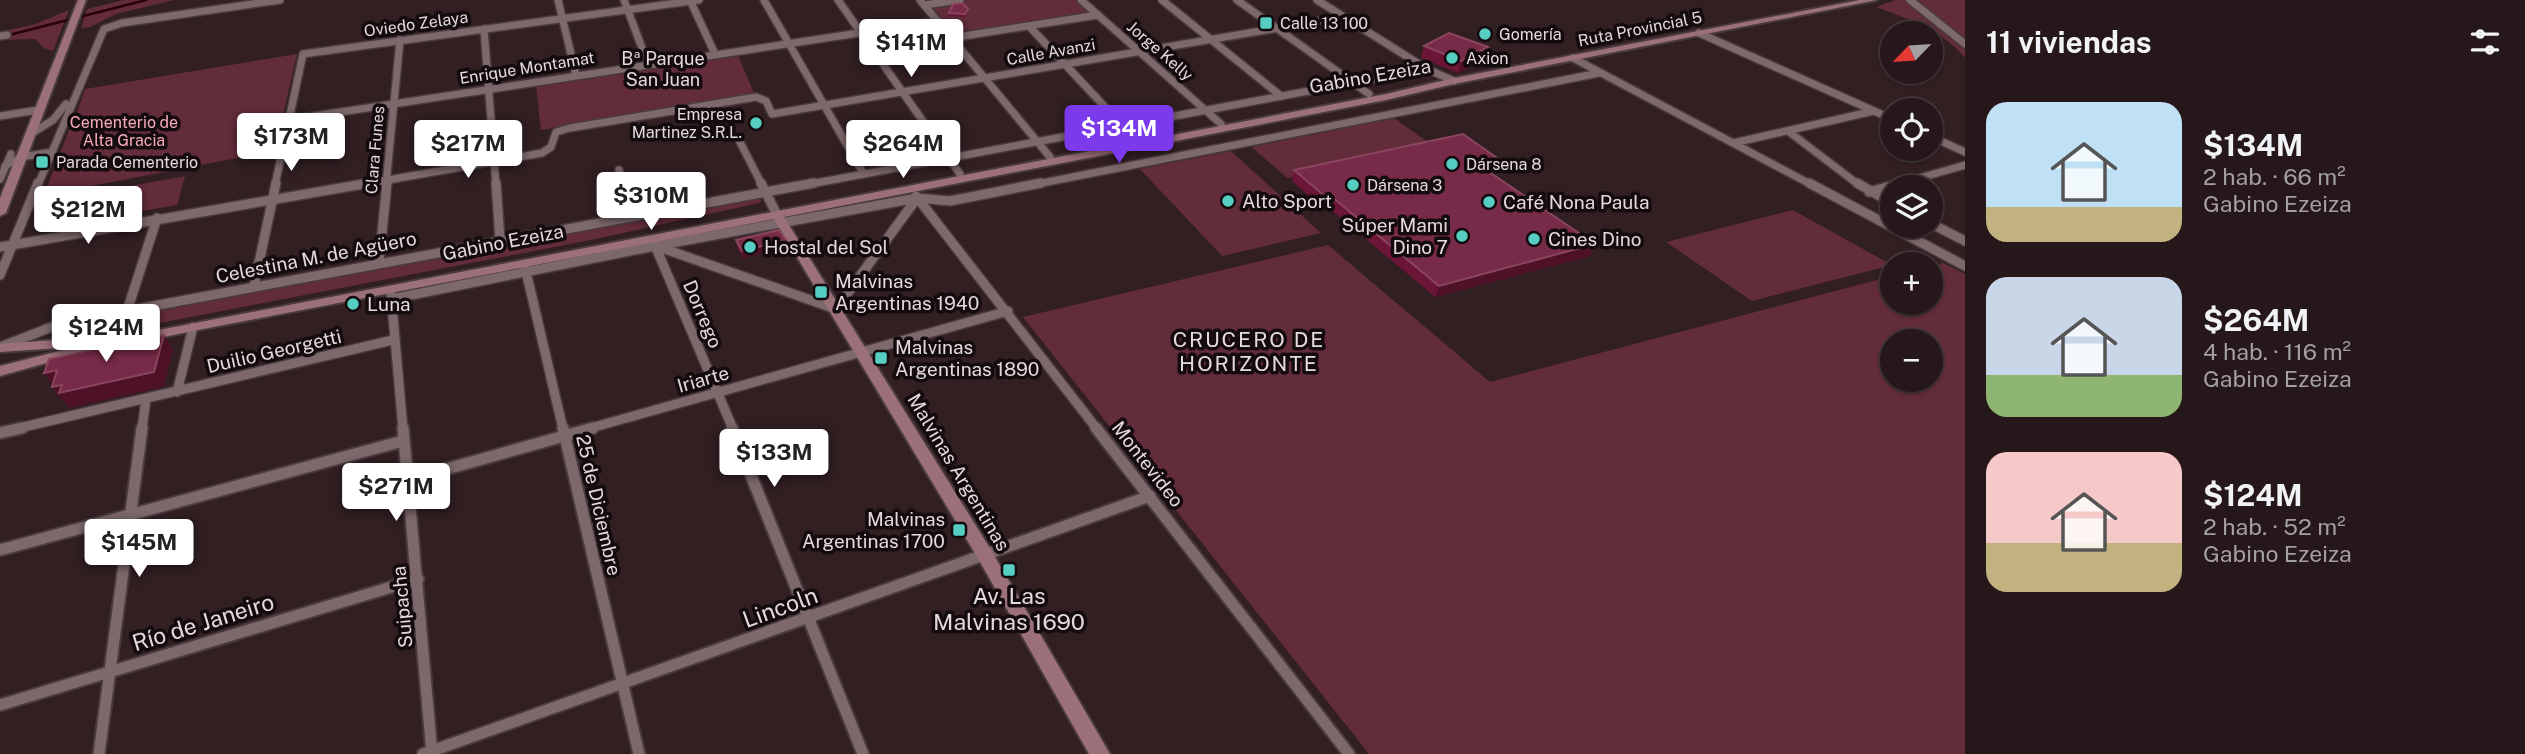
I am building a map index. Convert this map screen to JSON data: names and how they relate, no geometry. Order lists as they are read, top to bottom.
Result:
{
  "streets": {
    "main road": ["Ruta Provincial 5", "Gabino Ezeiza", "Malvinas Argentinas"],
    "street": [
      "Oviedo Zelaya",
      "Jorge Kelly",
      "Calle Avanzi",
      "Enrique Montamat",
      "Clara Funes",
      "Celestina M. de Agüero",
      "Dorrego",
      "Duilio Georgetti",
      "Iriarte",
      "Montevideo",
      "25 de Diciembre",
      "Suipacha",
      "Lincoln",
      "Río de Janeiro"
    ]
  },
  "crossings": [
    ["Oviedo Zelaya", "Enrique Montamat"],
    ["Oviedo Zelaya", "Clara Funes"],
    ["Ruta Provincial 5", "Gabino Ezeiza"],
    ["Jorge Kelly", "Calle Avanzi"],
    ["Jorge Kelly", "Gabino Ezeiza"],
    ["Jorge Kelly", "Celestina M. de Agüero"],
    ["Calle Avanzi", "Clara Funes"],
    ["Enrique Montamat", "Clara Funes"],
    ["Gabino Ezeiza", "Celestina M. de Agüero"],
    ["Gabino Ezeiza", "Dorrego"],
    ["Gabino Ezeiza", "Montevideo"],
    ["Gabino Ezeiza", "Malvinas Argentinas"],
    ["Gabino Ezeiza", "25 de Diciembre"],
    ["Gabino Ezeiza", "Suipacha"],
    ["Clara Funes", "Celestina M. de Agüero"],
    ["Dorrego", "Iriarte"],
    ["Dorrego", "Lincoln"],
    ["Duilio Georgetti", "Suipacha"],
    ["Iriarte", "Montevideo"],
    ["Iriarte", "Malvinas Argentinas"],
    ["Iriarte", "25 de Diciembre"],
    ["Iriarte", "Suipacha"],
    ["Montevideo", "Lincoln"],
    ["Malvinas Argentinas", "Lincoln"],
    ["25 de Diciembre", "Lincoln"],
    ["Suipacha", "Lincoln"],
    ["Suipacha", "Río de Janeiro"]
  ],
  "districts": ["Bª Parque San Juan", "CRUCERO DE HORIZONTE"],
  "parks": ["Cementerio de Alta Gracia"],
  "places": {
    "transit": [
      "Calle 13 100",
      "Parada Cementerio",
      "Malvinas Argentinas 1940",
      "Malvinas Argentinas 1890",
      "Malvinas Argentinas 1700",
      "Av. Las Malvinas 1690"
    ],
    "other": [
      "Gomería",
      "Axion",
      "Empresa Martinez S.R.L.",
      "Dársena 8",
      "Dársena 3",
      "Alto Sport",
      "Café Nona Paula",
      "Súper Mami Dino 7",
      "Cines Dino",
      "Hostal del Sol",
      "Luna"
    ]
  },
  "north": "bottom left",
  "page": {
    "heading": "11 viviendas",
    "price": [
      "$141M",
      "$134M",
      "$173M",
      "$217M",
      "$264M",
      "$310M",
      "$212M",
      "$124M",
      "$133M",
      "$271M",
      "$145M"
    ],
    "map_buttons": ["+", "−"],
    "list": [
      {
        "name": "$134M",
        "note": "2 hab. · 66 m² · Gabino Ezeiza"
      },
      {
        "name": "$264M",
        "note": "4 hab. · 116 m² · Gabino Ezeiza"
      },
      {
        "name": "$124M",
        "note": "2 hab. · 52 m² · Gabino Ezeiza"
      }
    ]
  }
}
